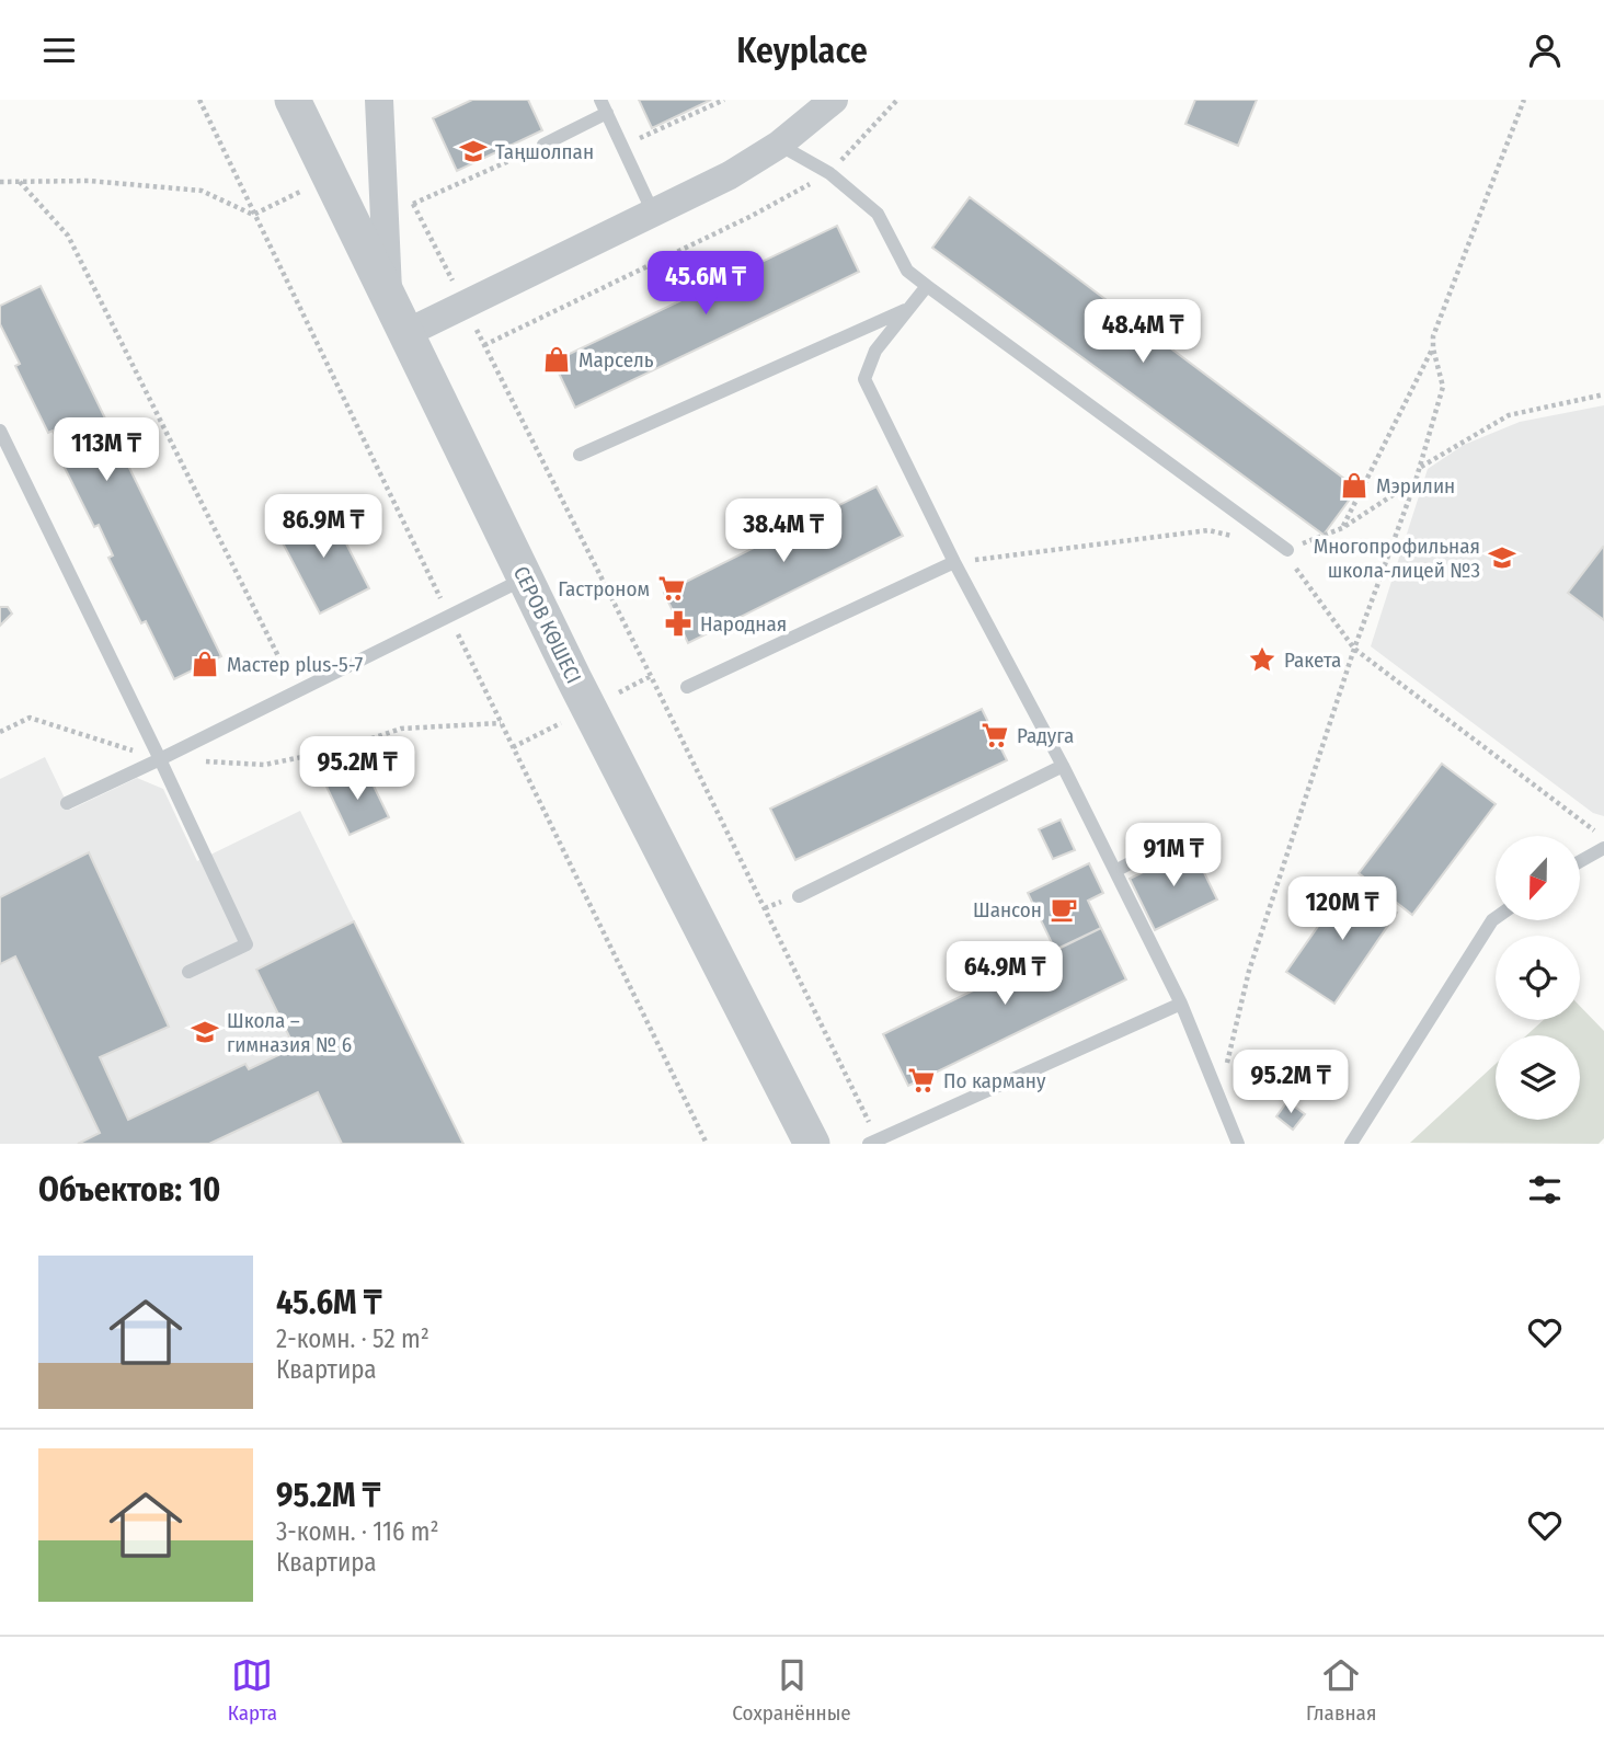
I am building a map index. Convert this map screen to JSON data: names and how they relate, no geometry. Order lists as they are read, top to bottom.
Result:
{
  "streets": {
    "street": ["СЕРОВ КӨШЕСІ"]
  },
  "places": {
    "school or university": ["Таңшолпан", "Многопрофильная школа-лицей №3", "Школа – гимназия № 6"],
    "shop": ["Марсель", "Мэрилин", "Мастер plus-5-7"],
    "supermarket": ["Гастроном", "Радуга", "По карману"],
    "pharmacy": ["Народная"],
    "place": ["Ракета"],
    "cafe": ["Шансон"]
  },
  "north": "bottom",
  "page": {
    "header": "Keyplace",
    "price": [
      "45.6M ₸",
      "48.4M ₸",
      "113M ₸",
      "86.9M ₸",
      "38.4M ₸",
      "95.2M ₸",
      "91M ₸",
      "120M ₸",
      "64.9M ₸",
      "95.2M ₸"
    ],
    "heading": "Объектов: 10",
    "list": [
      {
        "name": "45.6M ₸",
        "note": "2-комн. · 52 m² · Квартира"
      },
      {
        "name": "95.2M ₸",
        "note": "3-комн. · 116 m² · Квартира"
      }
    ],
    "tabs": ["Карта", "Сохранённые", "Главная"]
  }
}
